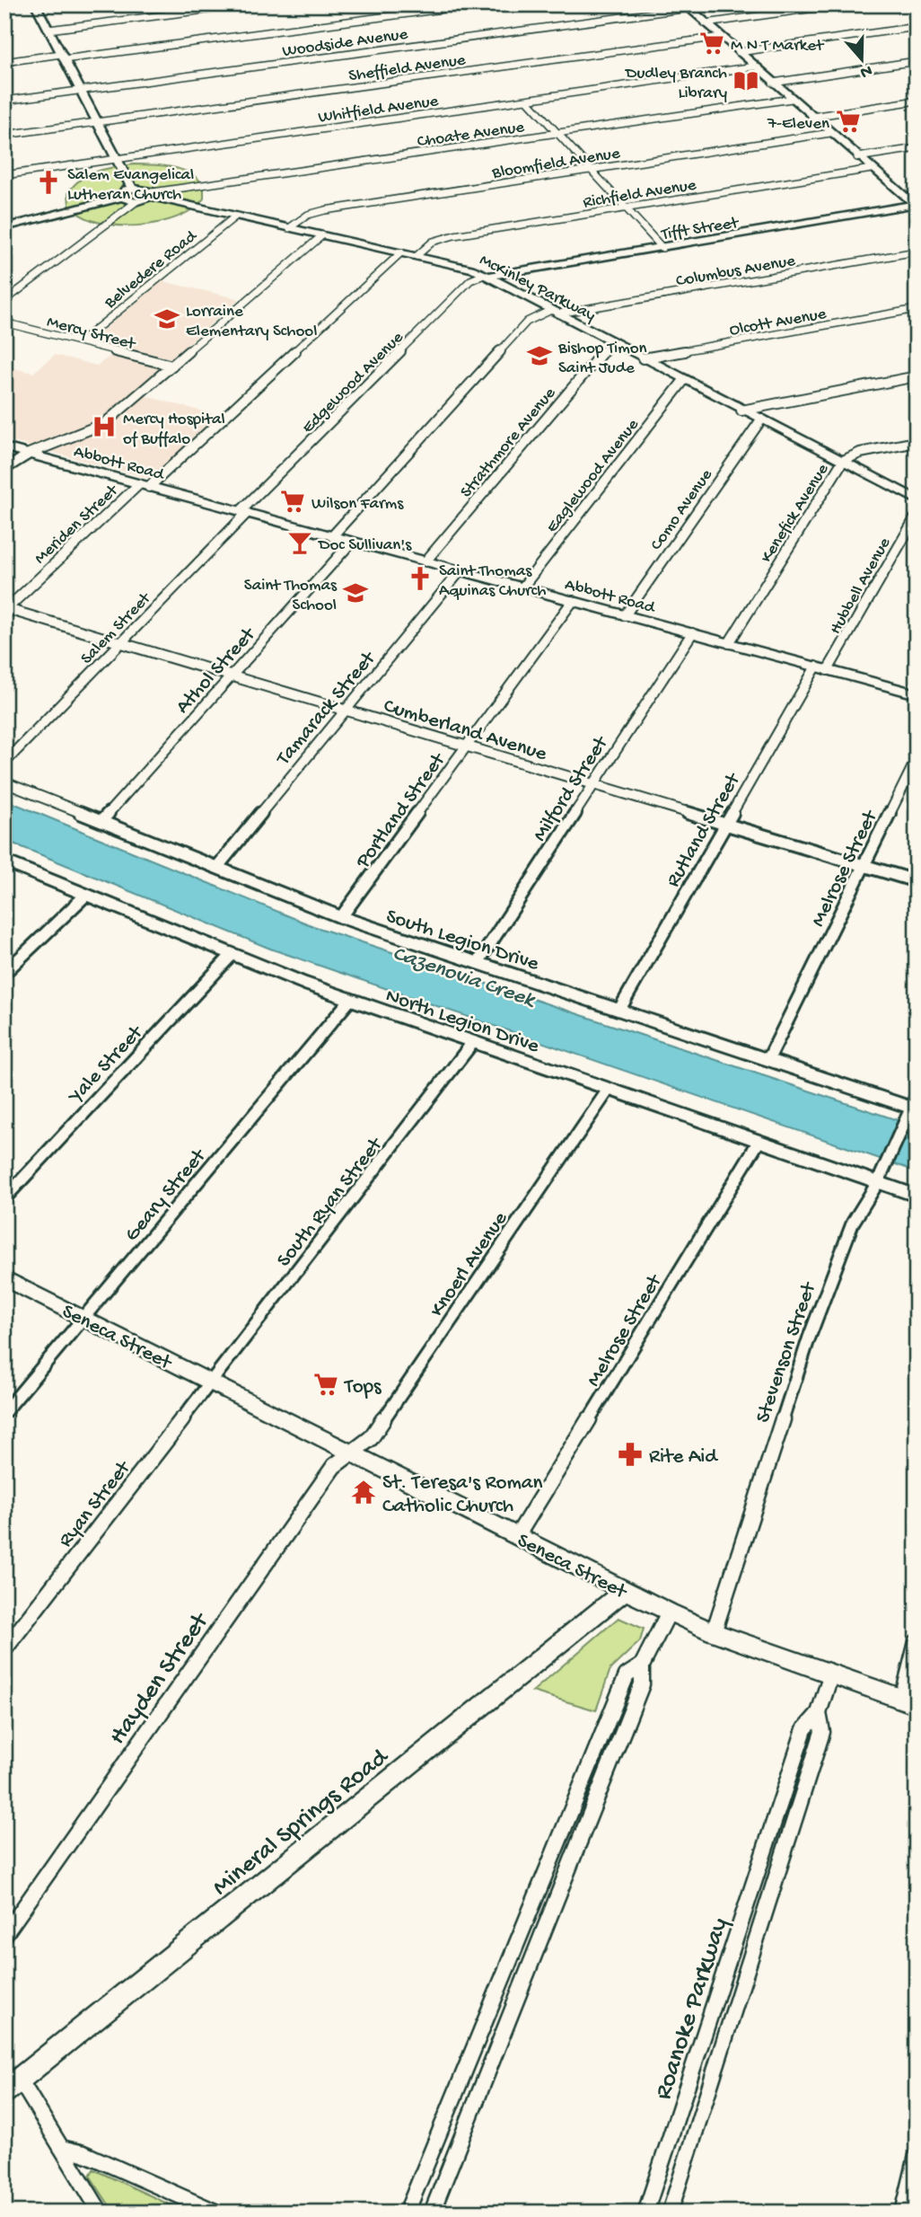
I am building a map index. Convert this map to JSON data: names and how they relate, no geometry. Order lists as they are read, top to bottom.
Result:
{
  "streets": {
    "street": [
      "Woodside Avenue",
      "Sheffield Avenue",
      "Whitfield Avenue",
      "Choate Avenue",
      "Bloomfield Avenue",
      "Richfield Avenue",
      "Tifft Street",
      "Belvedere Road",
      "Columbus Avenue",
      "McKinley Parkway",
      "Olcott Avenue",
      "Mercy Street",
      "Edgewood Avenue",
      "Strathmore Avenue",
      "Abbott Road",
      "Eaglewood Avenue",
      "Como Avenue",
      "Kenefick Avenue",
      "Meriden Street",
      "Hubbell Avenue",
      "Salem Street",
      "Athol Street",
      "Tamarack Street",
      "Cumberland Avenue",
      "Milford Street",
      "Portland Street",
      "Rutland Street",
      "Melrose Street",
      "South Legion Drive",
      "North Legion Drive",
      "Yale Street",
      "Geary Street",
      "South Ryan Street",
      "Knoerl Avenue",
      "Seneca Street",
      "Stevenson Street",
      "Ryan Street",
      "Hayden Street",
      "Mineral Springs Road",
      "Roanoke Parkway"
    ]
  },
  "crossings": [
    ["Choate Avenue", "McKinley Parkway"],
    ["Bloomfield Avenue", "McKinley Parkway"],
    ["Richfield Avenue", "McKinley Parkway"],
    ["Tifft Street", "McKinley Parkway"],
    ["Tifft Street", "Edgewood Avenue"],
    ["Belvedere Road", "McKinley Parkway"],
    ["Belvedere Road", "Mercy Street"],
    ["Columbus Avenue", "McKinley Parkway"],
    ["Columbus Avenue", "Abbott Road"],
    ["McKinley Parkway", "Olcott Avenue"],
    ["McKinley Parkway", "Edgewood Avenue"],
    ["McKinley Parkway", "Strathmore Avenue"],
    ["McKinley Parkway", "Eaglewood Avenue"],
    ["McKinley Parkway", "Como Avenue"],
    ["McKinley Parkway", "Kenefick Avenue"],
    ["McKinley Parkway", "Meriden Street"],
    ["Edgewood Avenue", "Abbott Road"],
    ["Edgewood Avenue", "Salem Street"],
    ["Strathmore Avenue", "Abbott Road"],
    ["Abbott Road", "Eaglewood Avenue"],
    ["Abbott Road", "Como Avenue"],
    ["Abbott Road", "Kenefick Avenue"],
    ["Abbott Road", "Meriden Street"],
    ["Abbott Road", "Hubbell Avenue"],
    ["Abbott Road", "Salem Street"],
    ["Abbott Road", "Athol Street"],
    ["Abbott Road", "Tamarack Street"],
    ["Abbott Road", "Milford Street"],
    ["Abbott Road", "Portland Street"],
    ["Abbott Road", "Rutland Street"],
    ["Meriden Street", "Cumberland Avenue"],
    ["Hubbell Avenue", "Rutland Street"],
    ["Salem Street", "Cumberland Avenue"],
    ["Athol Street", "Cumberland Avenue"],
    ["Athol Street", "South Legion Drive"],
    ["Tamarack Street", "Cumberland Avenue"],
    ["Tamarack Street", "South Legion Drive"],
    ["Cumberland Avenue", "Milford Street"],
    ["Cumberland Avenue", "Portland Street"],
    ["Cumberland Avenue", "Rutland Street"],
    ["Cumberland Avenue", "Melrose Street"],
    ["Milford Street", "South Legion Drive"],
    ["Portland Street", "South Legion Drive"],
    ["Rutland Street", "South Legion Drive"],
    ["Melrose Street", "South Legion Drive"],
    ["Melrose Street", "North Legion Drive"],
    ["Melrose Street", "Seneca Street"],
    ["South Legion Drive", "Stevenson Street"],
    ["North Legion Drive", "Yale Street"],
    ["North Legion Drive", "Geary Street"],
    ["North Legion Drive", "South Ryan Street"],
    ["North Legion Drive", "Knoerl Avenue"],
    ["North Legion Drive", "Stevenson Street"],
    ["Geary Street", "Seneca Street"],
    ["South Ryan Street", "Seneca Street"],
    ["South Ryan Street", "Ryan Street"],
    ["Knoerl Avenue", "Seneca Street"],
    ["Knoerl Avenue", "Hayden Street"],
    ["Seneca Street", "Stevenson Street"],
    ["Seneca Street", "Ryan Street"],
    ["Seneca Street", "Hayden Street"],
    ["Seneca Street", "Mineral Springs Road"],
    ["Seneca Street", "Roanoke Parkway"]
  ],
  "water": ["Cazenovia Creek"],
  "places": {
    "supermarket": [
      "M N T Market",
      "7-Eleven",
      "Wilson Farms",
      "Tops"
    ],
    "library": ["Dudley Branch Library"],
    "church": ["Salem Evangelical Lutheran Church", "Saint Thomas Aquinas Church"],
    "school or university": ["Lorraine Elementary School", "Bishop Timon Saint Jude", "Saint Thomas School"],
    "hospital": ["Mercy Hospital of Buffalo"],
    "bar": ["Doc Sullivan's"],
    "pharmacy": ["Rite Aid"],
    "temple": ["St. Teresa's Roman Catholic Church"]
  },
  "north": "bottom"
}
